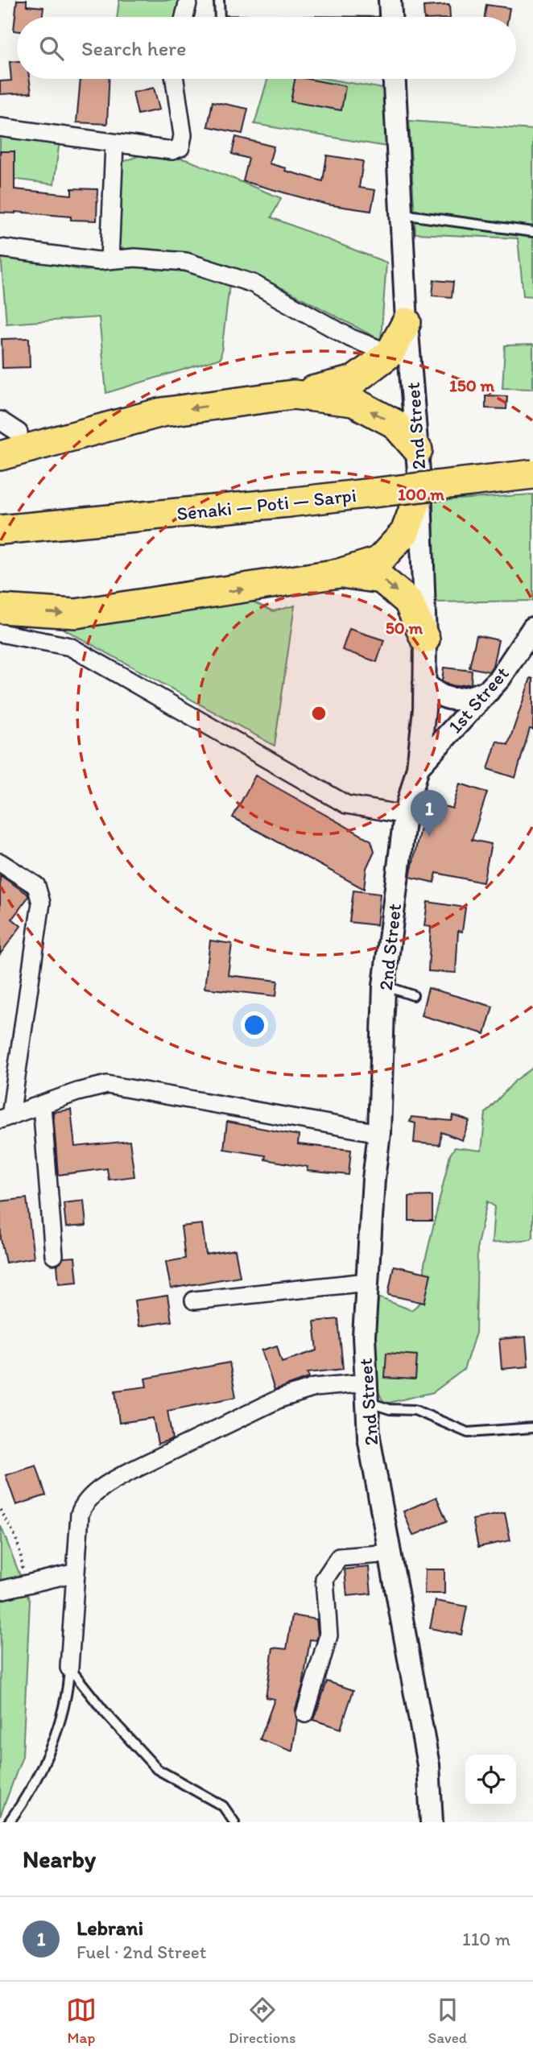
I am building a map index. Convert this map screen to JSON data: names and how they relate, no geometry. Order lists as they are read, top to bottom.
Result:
{
  "streets": {
    "highway": ["Senaki — Poti — Sarpi"],
    "street": ["2nd Street", "1st Street"]
  },
  "crossings": [
    ["2nd Street", "1st Street"]
  ],
  "page": {
    "search": "Search here",
    "pins": "1",
    "heading": "Nearby",
    "list": [
      {
        "mark": "1",
        "name": "Lebrani",
        "note": "Fuel · 2nd Street",
        "value": "110 m"
      }
    ],
    "nav": ["Map", "Directions", "Saved"]
  },
  "rings": ["150 m", "100 m", "50 m"]
}
